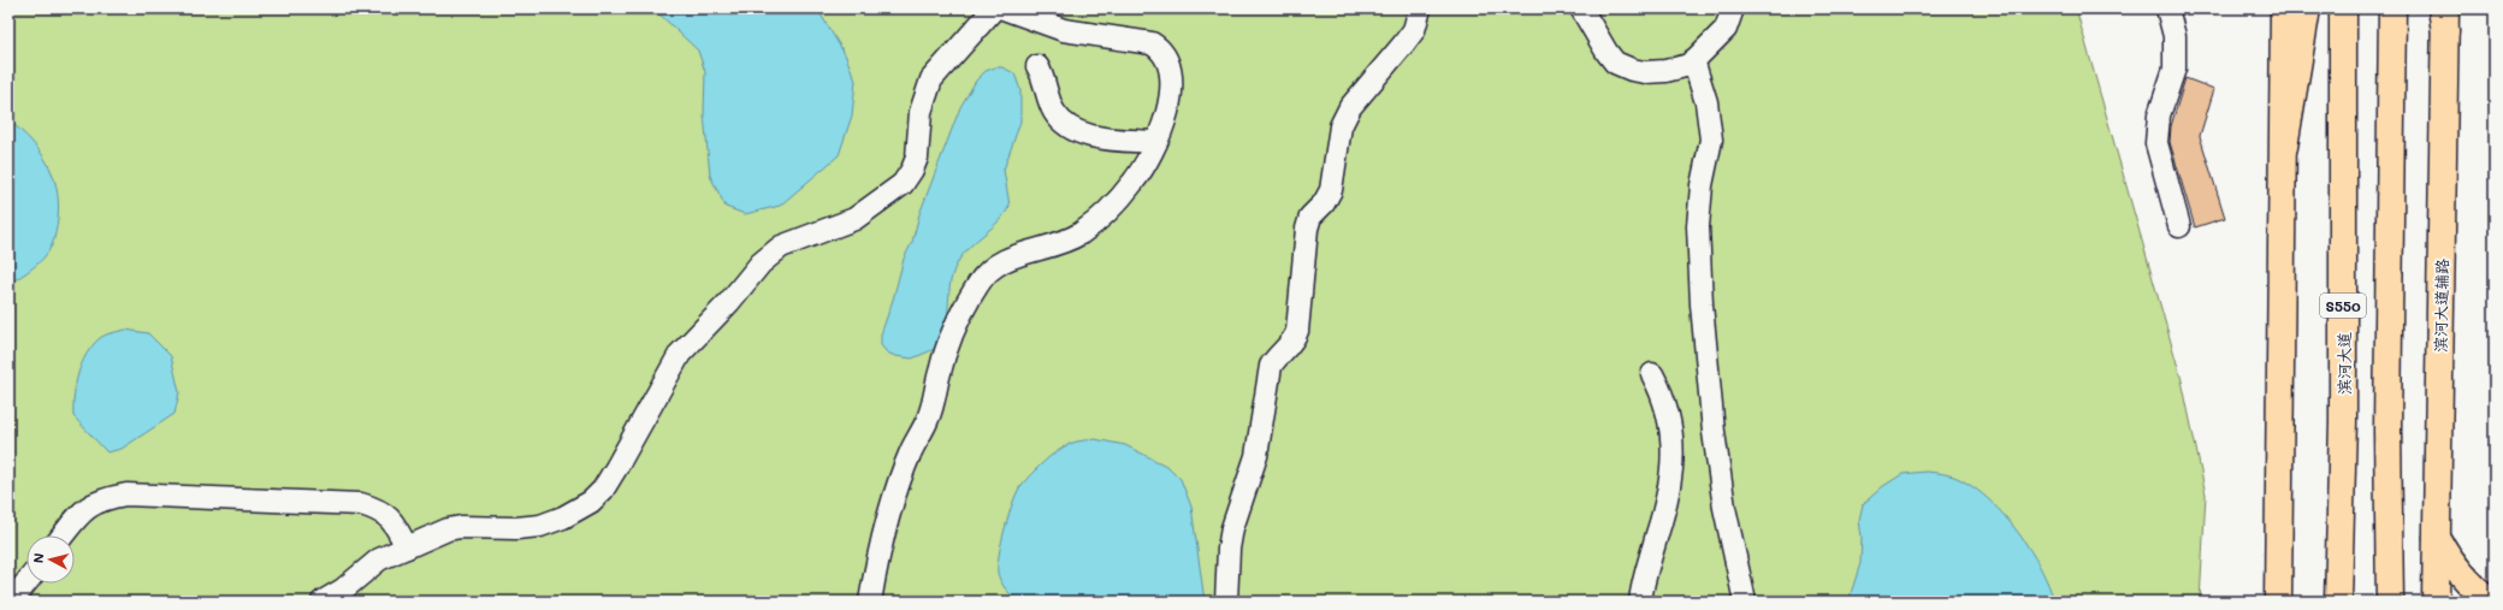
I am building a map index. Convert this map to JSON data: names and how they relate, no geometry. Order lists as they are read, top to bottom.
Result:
{
  "streets": {
    "main road": ["S550", "滨河大道辅路", "滨河大道"]
  },
  "north": "left"
}
